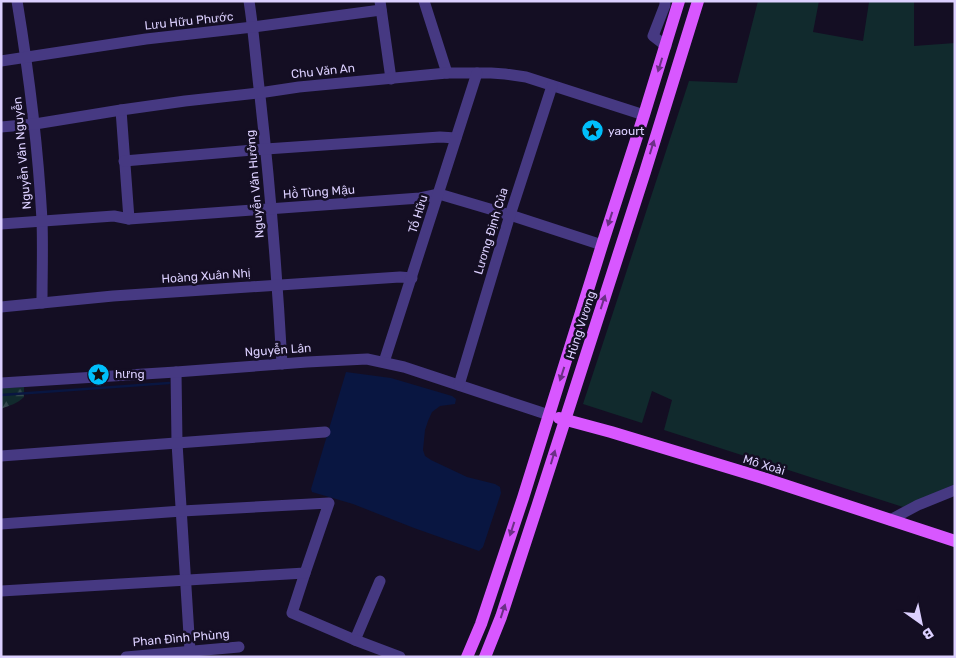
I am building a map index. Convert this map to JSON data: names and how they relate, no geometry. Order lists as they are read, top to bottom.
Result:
{
  "streets": {
    "main road": ["Hùng Vương", "Mô Xoài"],
    "street": [
      "Lưu Hữu Phước",
      "Chu Văn An",
      "Nguyễn Văn Nguyễn",
      "Nguyễn Văn Hưởng",
      "Hồ Tùng Mậu",
      "Tố Hữu",
      "Lương Định Của",
      "Hoàng Xuân Nhị",
      "Nguyễn Lân",
      "Phan Đình Phùng"
    ]
  },
  "crossings": [
    ["Lưu Hữu Phước", "Nguyễn Văn Nguyễn"],
    ["Lưu Hữu Phước", "Nguyễn Văn Hưởng"],
    ["Chu Văn An", "Nguyễn Văn Nguyễn"],
    ["Chu Văn An", "Nguyễn Văn Hưởng"],
    ["Chu Văn An", "Tố Hữu"],
    ["Chu Văn An", "Lương Định Của"],
    ["Chu Văn An", "Hùng Vương"],
    ["Nguyễn Văn Nguyễn", "Hồ Tùng Mậu"],
    ["Nguyễn Văn Nguyễn", "Hoàng Xuân Nhị"],
    ["Nguyễn Văn Hưởng", "Hồ Tùng Mậu"],
    ["Nguyễn Văn Hưởng", "Hoàng Xuân Nhị"],
    ["Nguyễn Văn Hưởng", "Nguyễn Lân"],
    ["Hồ Tùng Mậu", "Tố Hữu"],
    ["Hồ Tùng Mậu", "Lương Định Của"],
    ["Hồ Tùng Mậu", "Hùng Vương"],
    ["Tố Hữu", "Hoàng Xuân Nhị"],
    ["Tố Hữu", "Nguyễn Lân"],
    ["Lương Định Của", "Nguyễn Lân"],
    ["Hùng Vương", "Nguyễn Lân"],
    ["Hùng Vương", "Mô Xoài"],
    ["Nguyễn Lân", "Mô Xoài"]
  ],
  "places": {
    "place": ["yaourt", "hưng"]
  },
  "north": "bottom right"
}
